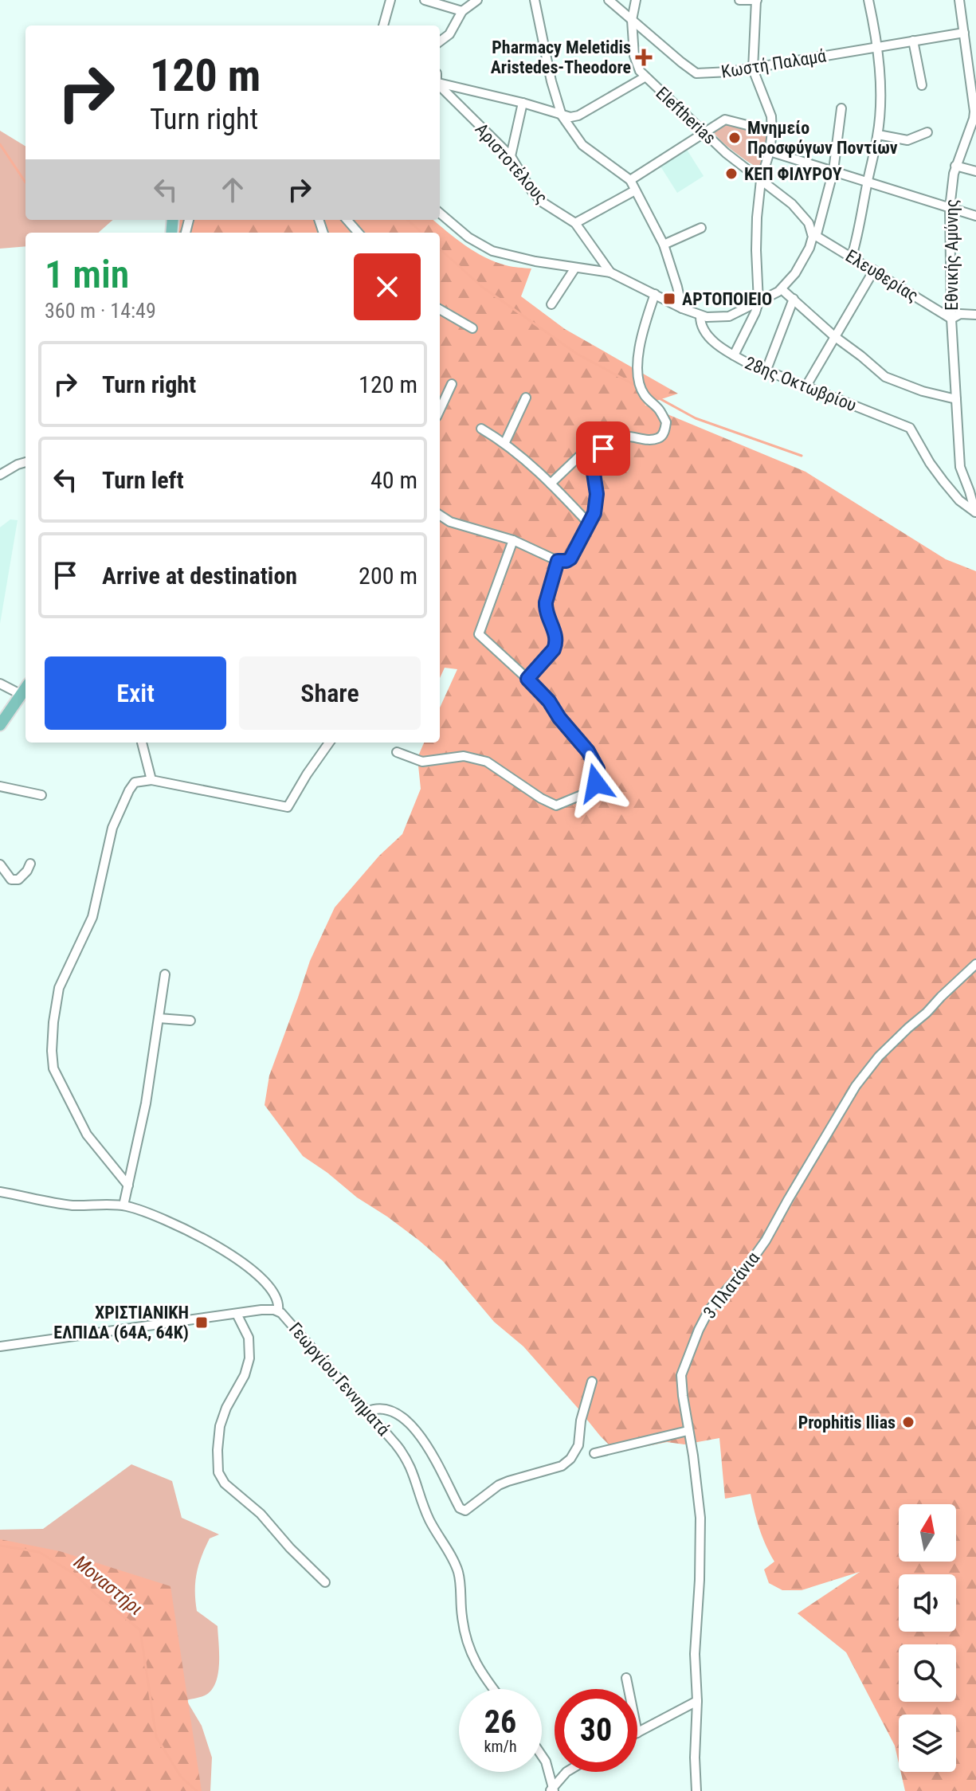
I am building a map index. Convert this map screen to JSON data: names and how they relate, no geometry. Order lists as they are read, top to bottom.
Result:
{
  "streets": {
    "street": [
      "Κωστή Παλαμά",
      "Eleftherias",
      "Αριστοτέλους",
      "Εθνικής Αμύνης",
      "Ελευθερίας",
      "28ης Οκτωβρίου",
      "3 Πλατάνια",
      "Γεωργίου Γεννηματά"
    ]
  },
  "crossings": [
    ["Κωστή Παλαμά", "Eleftherias"],
    ["Κωστή Παλαμά", "Εθνικής Αμύνης"],
    ["Eleftherias", "Ελευθερίας"],
    ["Εθνικής Αμύνης", "Ελευθερίας"],
    ["Εθνικής Αμύνης", "28ης Οκτωβρίου"]
  ],
  "water": ["Μοναστήρι"],
  "places": {
    "health": ["Pharmacy Meletidis Aristedes-Theodore"],
    "other": ["Μνημείο Προσφύγων Ποντίων", "ΚΕΠ ΦΙΛΥΡΟΥ", "Prophitis Ilias"],
    "transit": ["ΑΡΤΟΠΟΙΕΙΟ", "ΧΡΙΣΤΙΑΝΙΚΗ ΕΛΠΙΔΑ (64Α, 64Κ)"]
  },
  "north": "top",
  "page": {
    "turn": ["120 m", "Turn right"],
    "heading": ["1 min", "360 m · 14:49"],
    "list": [
      {
        "name": "Turn right",
        "value": "120 m"
      },
      {
        "name": "Turn left",
        "value": "40 m"
      },
      {
        "name": "Arrive at destination",
        "value": "200 m"
      }
    ],
    "buttons": ["Exit", "Share"],
    "speed": "26 km/h",
    "limit": "30"
  }
}
